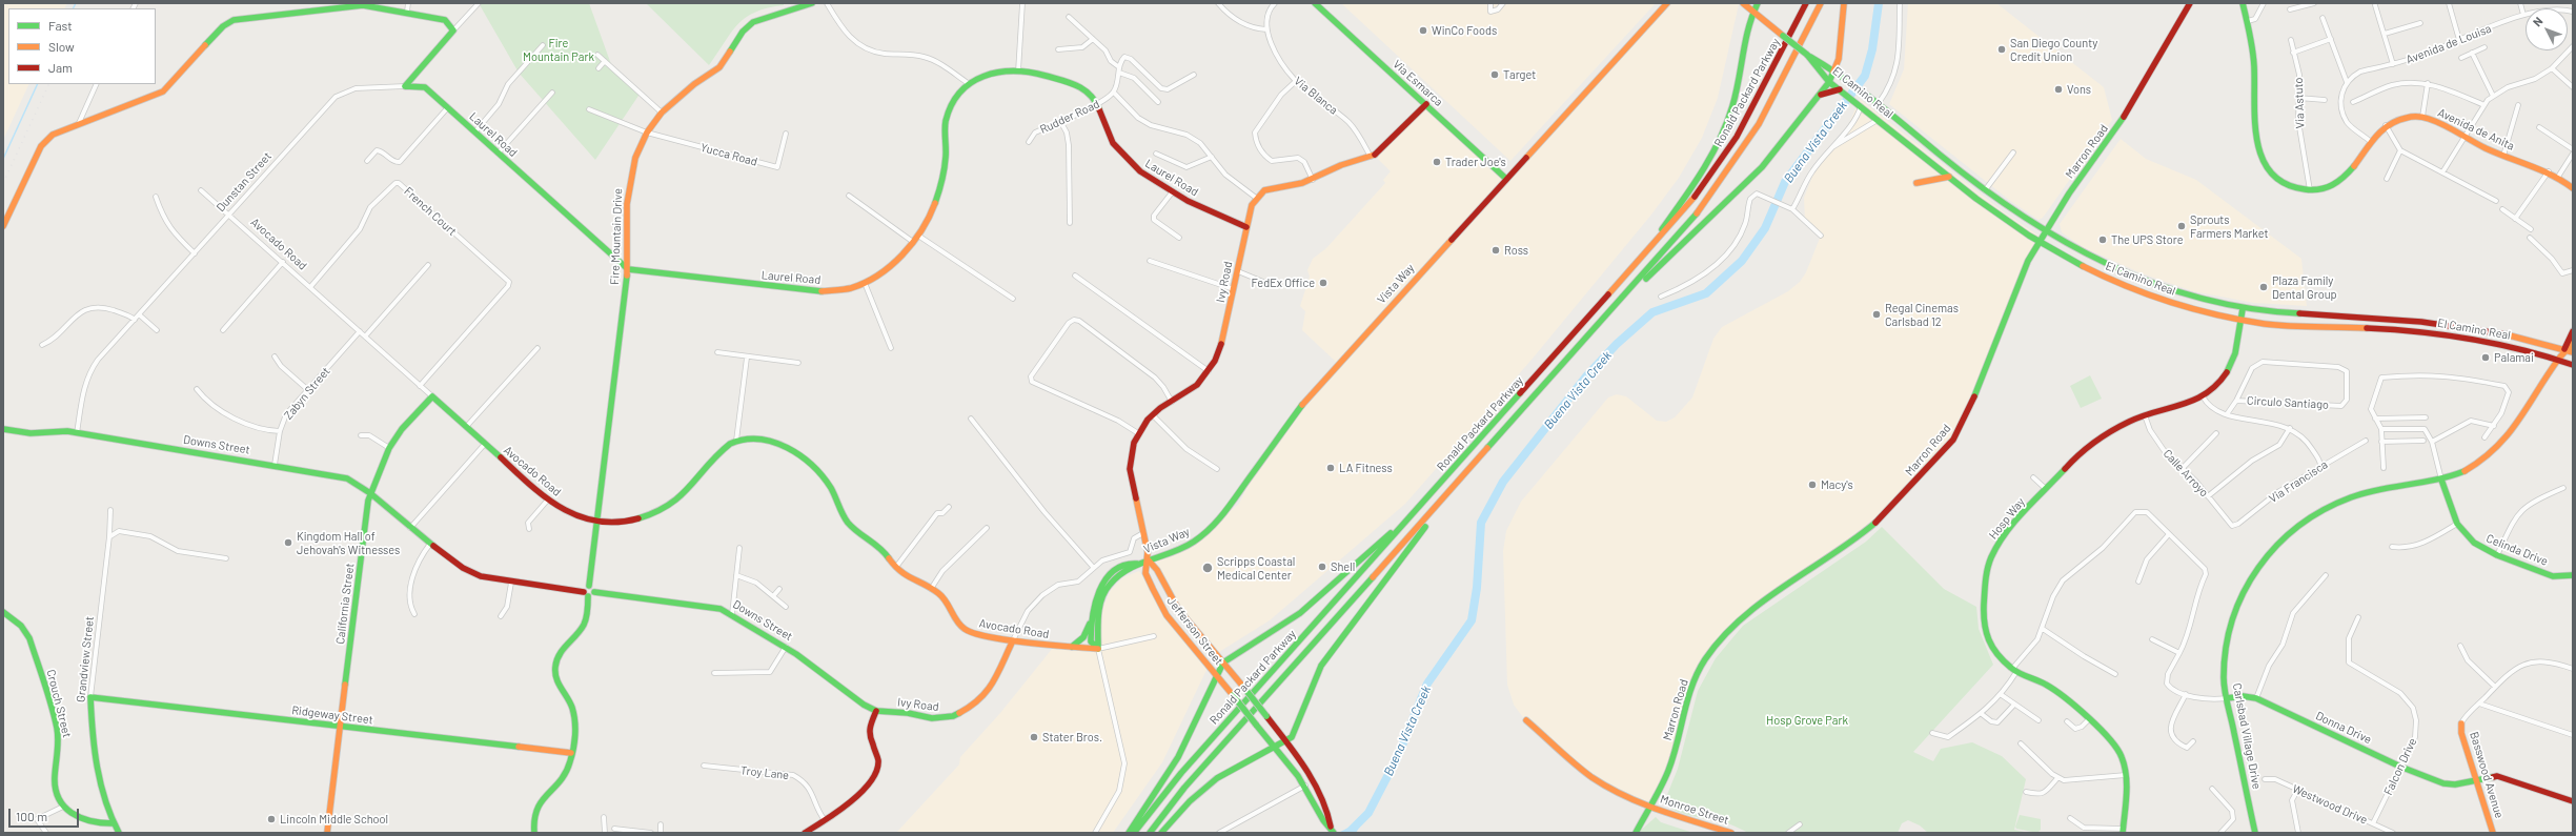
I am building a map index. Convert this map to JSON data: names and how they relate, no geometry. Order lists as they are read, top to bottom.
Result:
{
  "streets": {
    "main road": [
      "Via Esmarca",
      "Ronald Packard Parkway",
      "El Camino Real",
      "Avenida de Anita",
      "Laurel Road",
      "Marron Road",
      "Fire Mountain Drive",
      "Avocado Road",
      "Ivy Road",
      "Vista Way",
      "Downs Street",
      "Hosp Way",
      "Celinda Drive",
      "California Street",
      "Jefferson Street",
      "Grandview Street",
      "Crouch Street",
      "Ridgeway Street",
      "Donna Drive",
      "Carlsbad Village Drive",
      "Basswood Avenue",
      "Monroe Street"
    ],
    "street": [
      "Avenida de Louisa",
      "Via Blanca",
      "Via Astuto",
      "Rudder Road",
      "Yucca Road",
      "Dunstan Street",
      "French Court",
      "Zabyn Street",
      "Circulo Santiago",
      "Calle Arroyo",
      "Via Francisca",
      "Falcon Drive",
      "Troy Lane",
      "Westwood Drive"
    ]
  },
  "crossings": [
    ["Via Esmarca", "Vista Way"],
    ["El Camino Real", "Marron Road"],
    ["El Camino Real", "Hosp Way"],
    ["El Camino Real", "Carlsbad Village Drive"],
    ["Via Astuto", "Avenida de Anita"],
    ["Rudder Road", "Laurel Road"],
    ["Laurel Road", "Dunstan Street"],
    ["Laurel Road", "Fire Mountain Drive"],
    ["Laurel Road", "Ivy Road"],
    ["Marron Road", "Monroe Street"],
    ["Yucca Road", "Fire Mountain Drive"],
    ["Dunstan Street", "Avocado Road"],
    ["Dunstan Street", "Downs Street"],
    ["French Court", "Avocado Road"],
    ["Fire Mountain Drive", "Avocado Road"],
    ["Fire Mountain Drive", "Downs Street"],
    ["Avocado Road", "Ivy Road"],
    ["Avocado Road", "Vista Way"],
    ["Avocado Road", "Zabyn Street"],
    ["Avocado Road", "California Street"],
    ["Ivy Road", "Vista Way"],
    ["Ivy Road", "Downs Street"],
    ["Ivy Road", "Jefferson Street"],
    ["Vista Way", "Jefferson Street"],
    ["Zabyn Street", "Downs Street"],
    ["Downs Street", "California Street"],
    ["Calle Arroyo", "Via Francisca"],
    ["Calle Arroyo", "Hosp Way"],
    ["Celinda Drive", "Carlsbad Village Drive"],
    ["California Street", "Ridgeway Street"],
    ["Grandview Street", "Ridgeway Street"],
    ["Donna Drive", "Carlsbad Village Drive"],
    ["Donna Drive", "Falcon Drive"],
    ["Donna Drive", "Basswood Avenue"],
    ["Falcon Drive", "Westwood Drive"]
  ],
  "water": ["Buena Vista Creek"],
  "parks": ["Fire Mountain Park", "Hosp Grove Park"],
  "places": [
    "WinCo Foods",
    "San Diego County Credit Union",
    "Target",
    "Vons",
    "Trader Joe's",
    "Sprouts Farmers Market",
    "The UPS Store",
    "Ross",
    "FedEx Office",
    "Plaza Family Dental Group",
    "Regal Cinemas Carlsbad 12",
    "Palamai",
    "LA Fitness",
    "Macy's",
    "Kingdom Hall of Jehovah's Witnesses",
    "Shell",
    "Scripps Coastal Medical Center",
    "Stater Bros.",
    "Lincoln Middle School"
  ],
  "legend": ["Fast", "Slow", "Jam"],
  "scale_bar": "100 m",
  "north": "top left"
}
